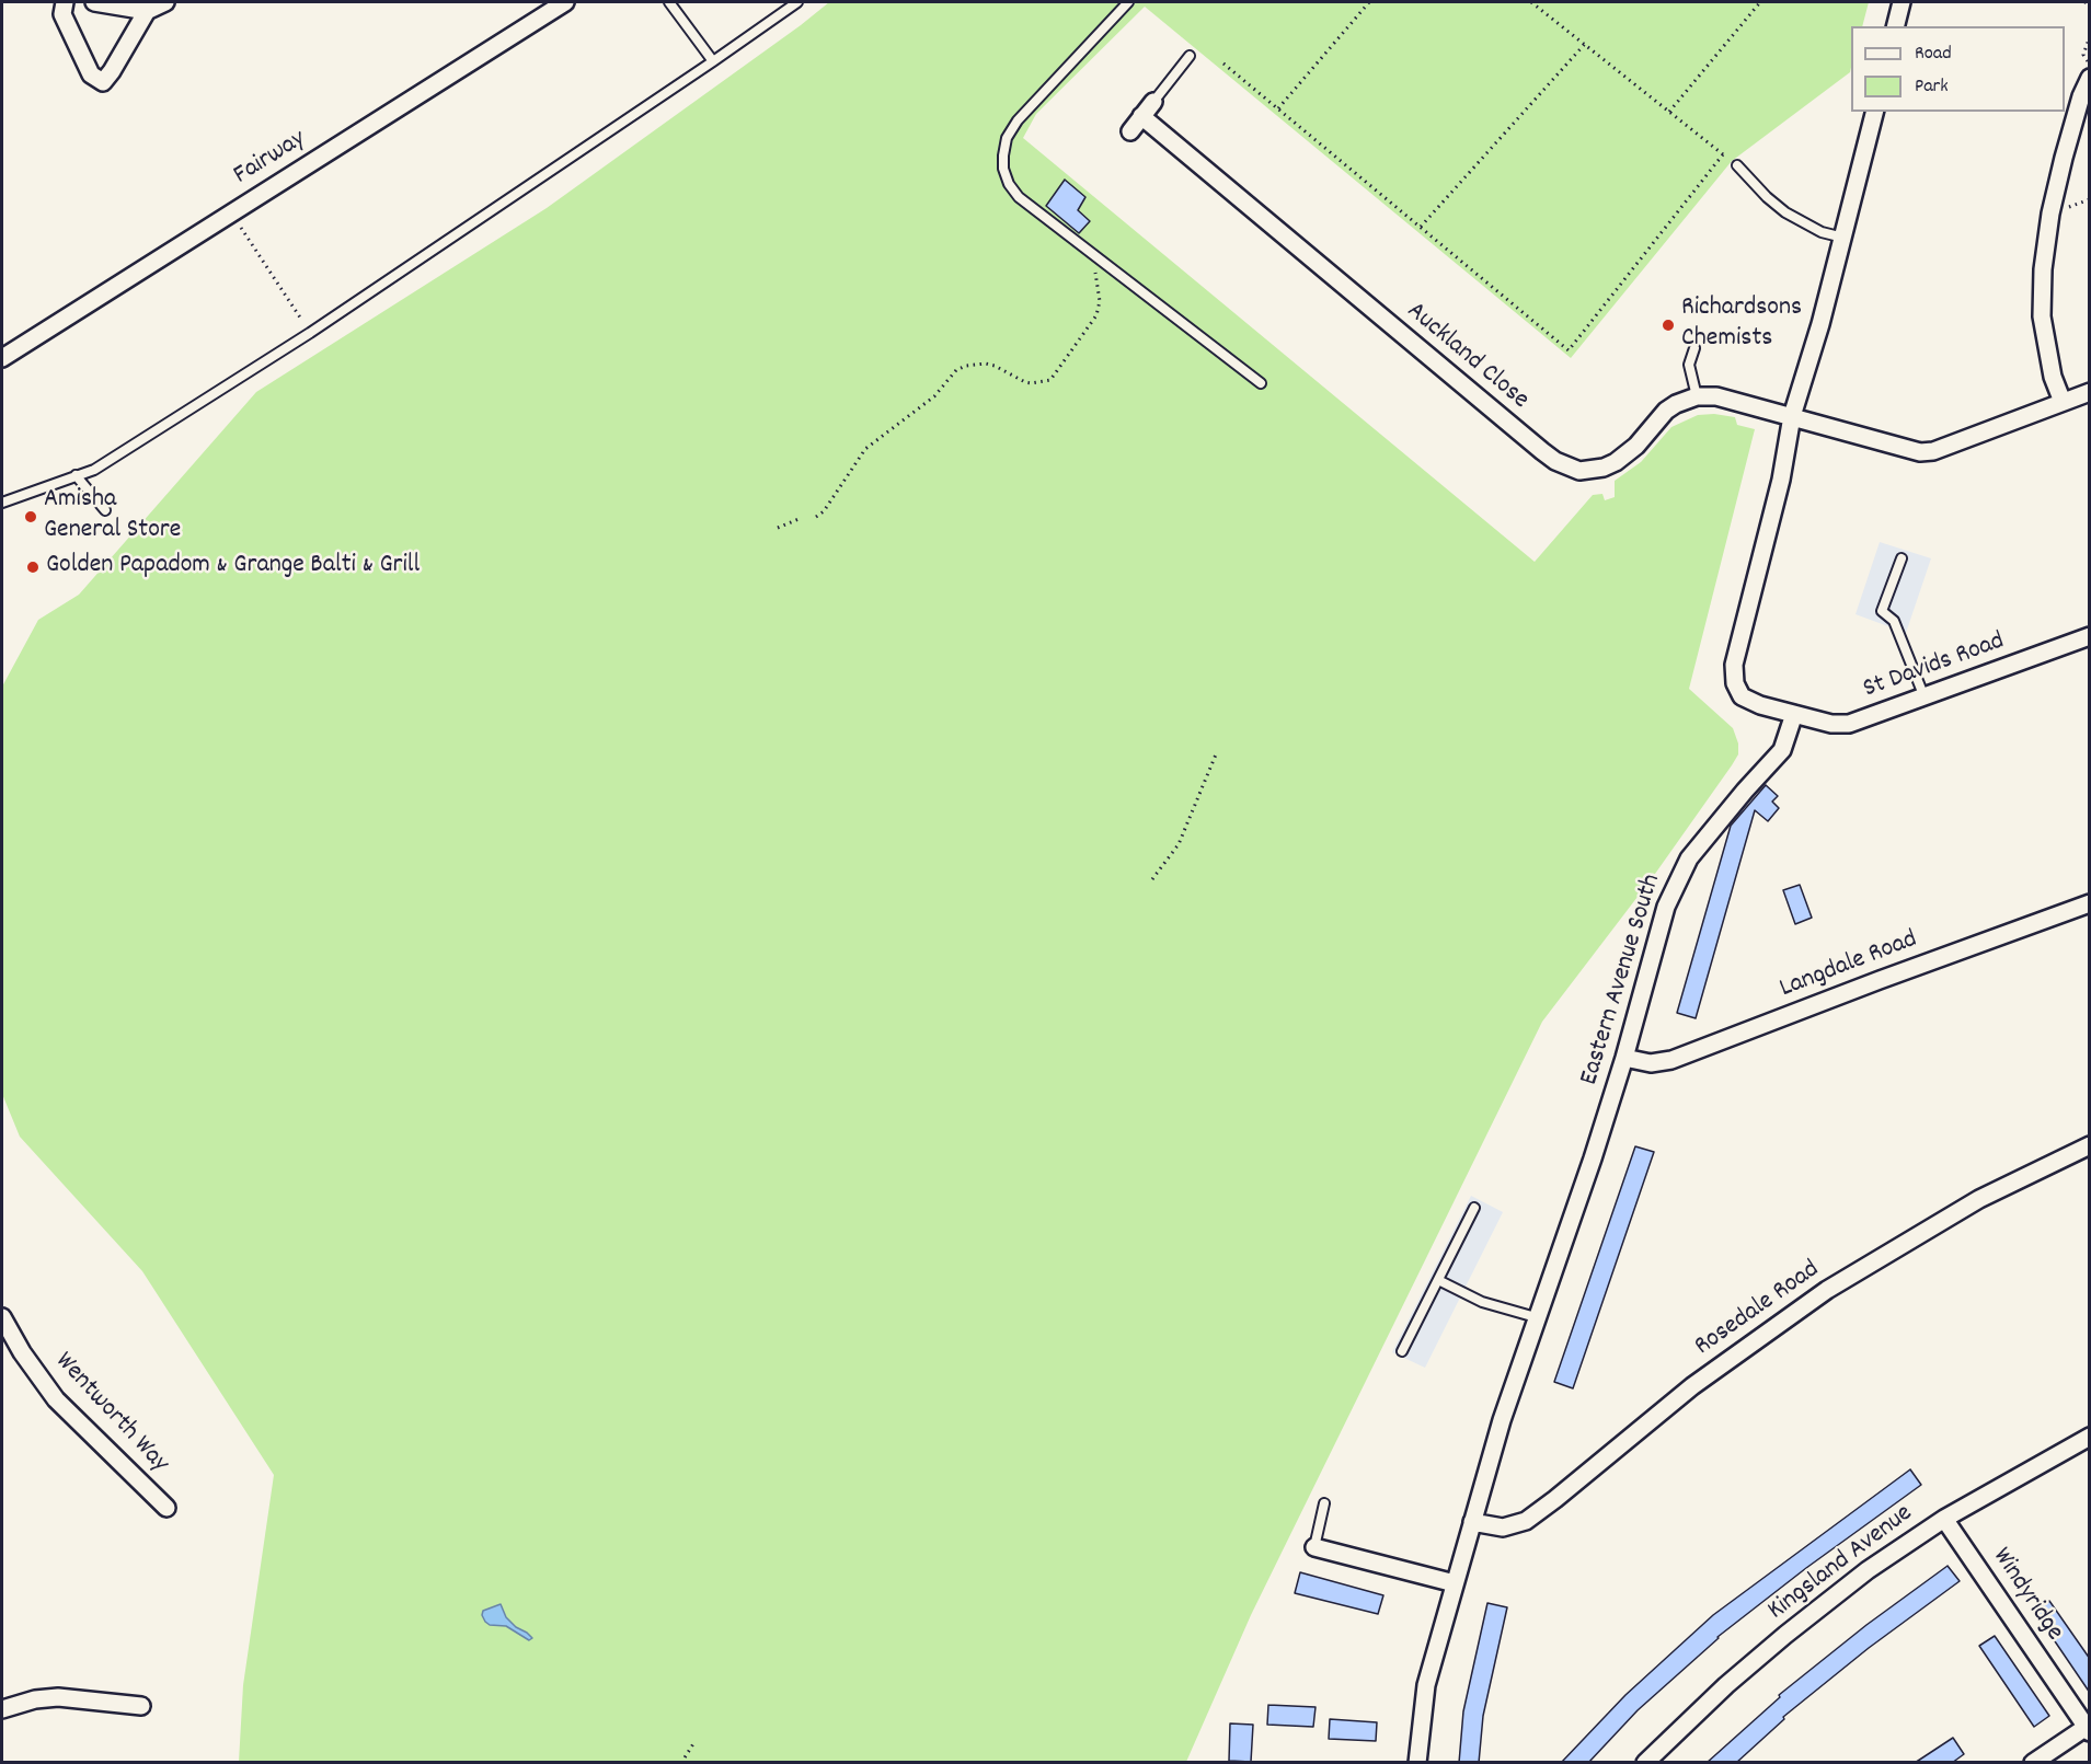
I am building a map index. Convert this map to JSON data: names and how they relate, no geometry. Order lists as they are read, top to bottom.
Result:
{
  "streets": {
    "street": [
      "Fairway",
      "Auckland Close",
      "St Davids Road",
      "Langdale Road",
      "Eastern Avenue South",
      "Rosedale Road",
      "Wentworth Way",
      "Kingsland Avenue",
      "Windyridge"
    ]
  },
  "crossings": [
    ["St Davids Road", "Eastern Avenue South"],
    ["Langdale Road", "Eastern Avenue South"],
    ["Eastern Avenue South", "Rosedale Road"],
    ["Kingsland Avenue", "Windyridge"]
  ],
  "places": ["Richardsons Chemists", "Amisha General Store", "Golden Papadom & Grange Balti & Grill"],
  "legend": ["Road", "Park"]
}
